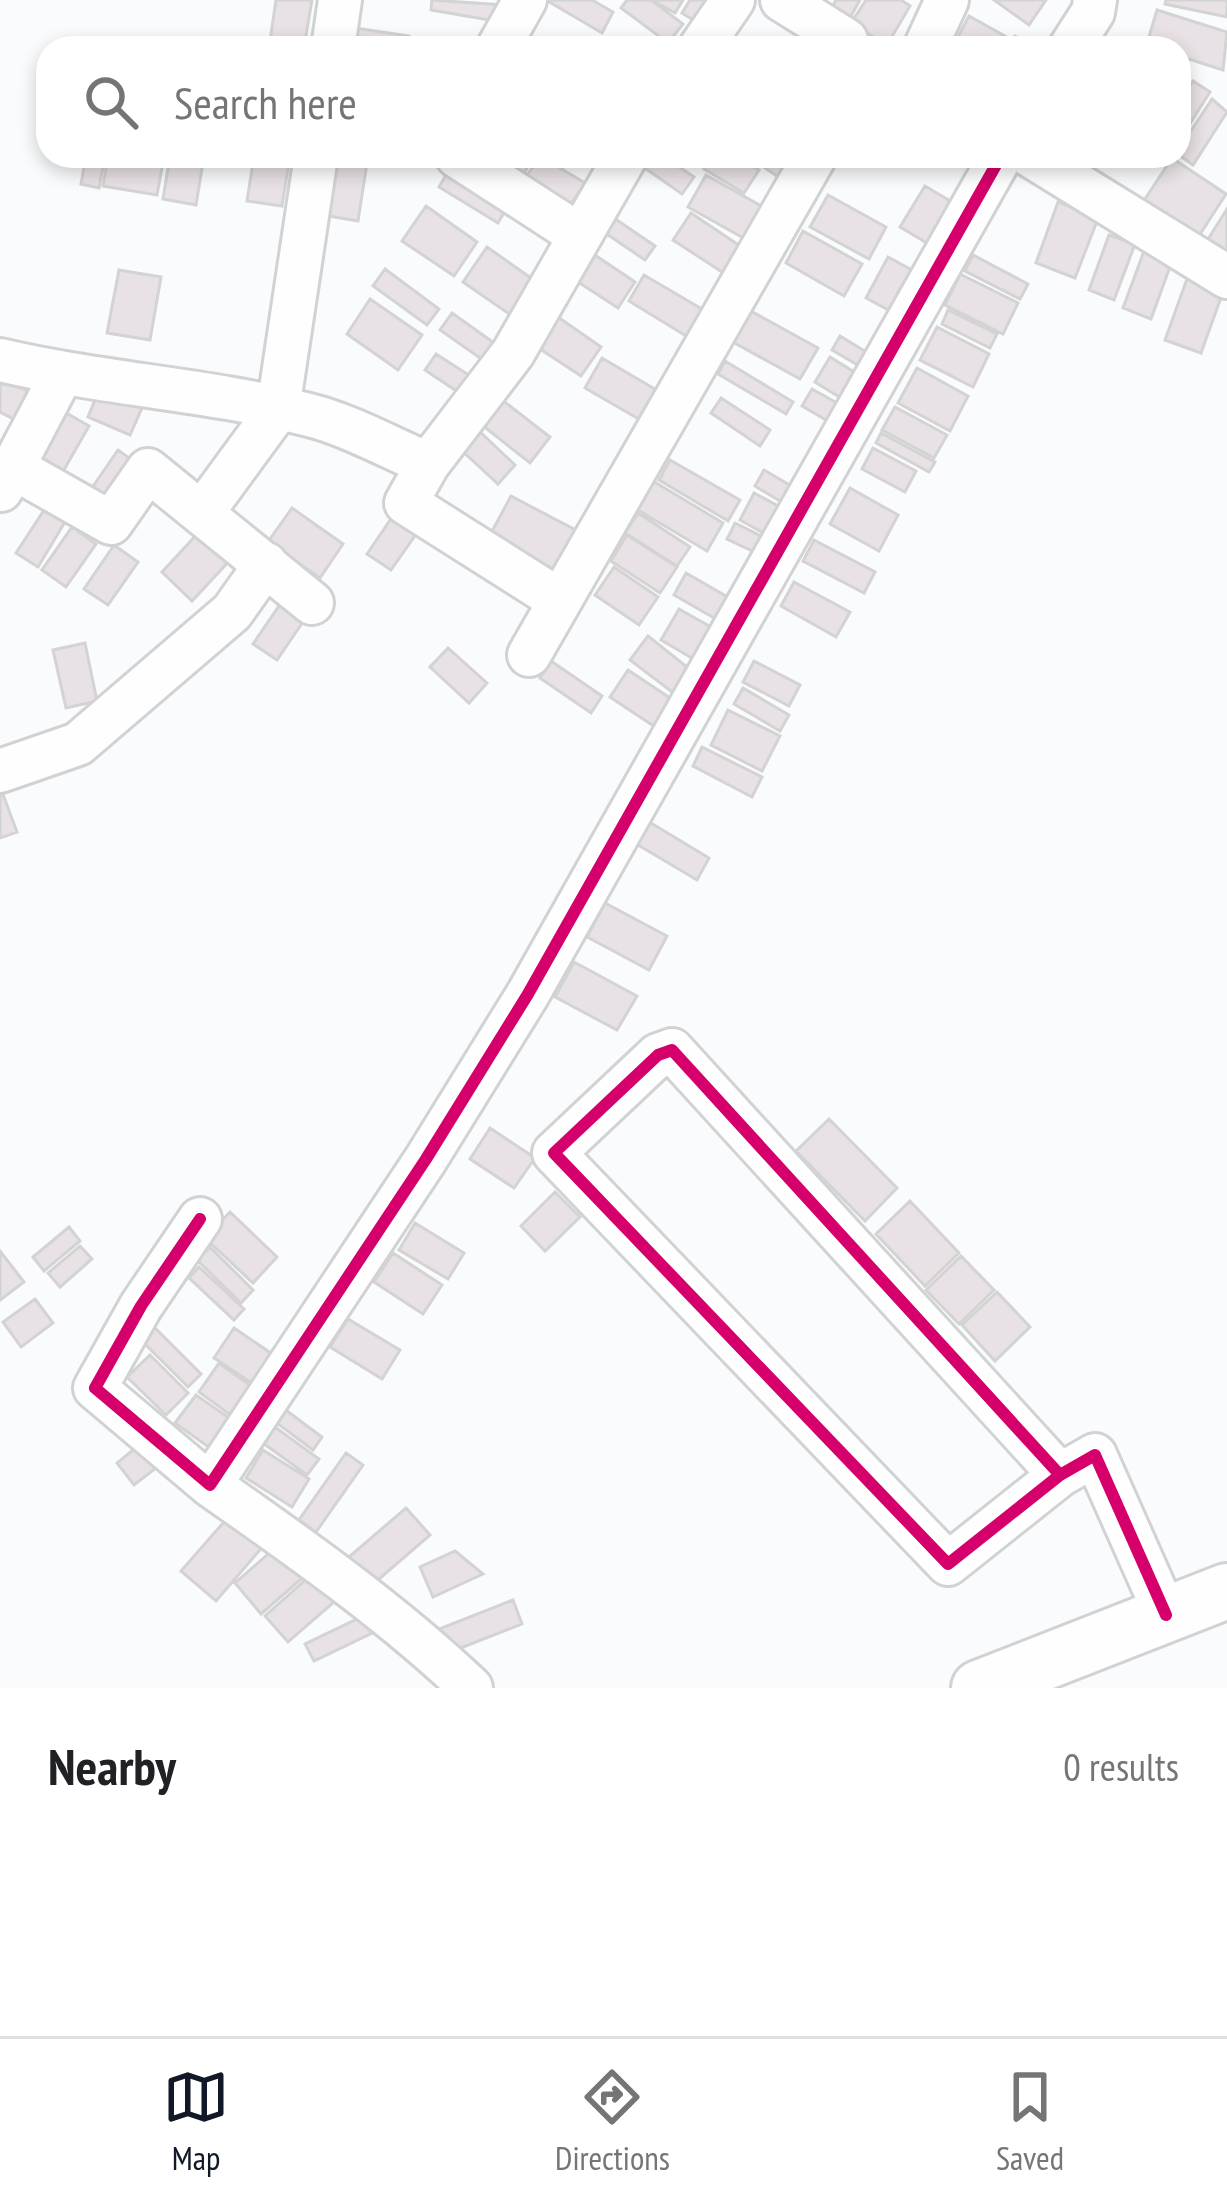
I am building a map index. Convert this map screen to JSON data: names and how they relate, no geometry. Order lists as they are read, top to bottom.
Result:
{
  "page": {
    "search": "Search here",
    "heading": ["Nearby", "0 results"],
    "nav": ["Map", "Directions", "Saved"]
  }
}
